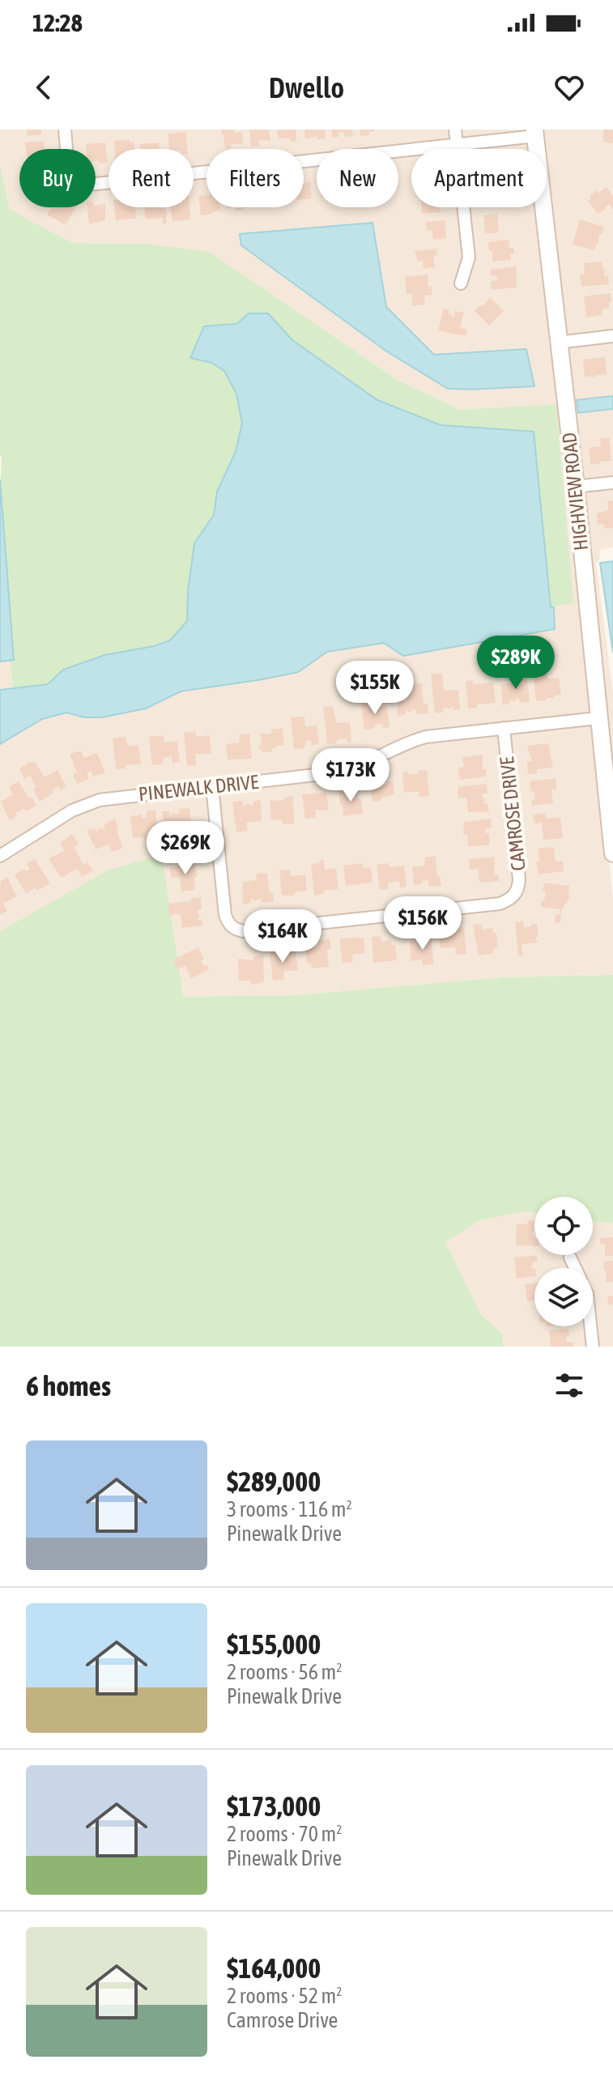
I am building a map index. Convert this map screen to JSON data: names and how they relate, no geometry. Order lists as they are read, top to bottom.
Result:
{
  "streets": {
    "street": ["HIGHVIEW ROAD", "PINEWALK DRIVE", "CAMROSE DRIVE"]
  },
  "crossings": [
    ["HIGHVIEW ROAD", "PINEWALK DRIVE"],
    ["PINEWALK DRIVE", "CAMROSE DRIVE"]
  ],
  "page": {
    "status": "12:28",
    "header": "Dwello",
    "chip": [
      "Buy",
      "Rent",
      "Filters",
      "New",
      "Apartment"
    ],
    "price": [
      "$289K",
      "$155K",
      "$173K",
      "$269K",
      "$156K",
      "$164K"
    ],
    "heading": "6 homes",
    "list": [
      {
        "name": "$289,000",
        "note": "3 rooms · 116 m² · Pinewalk Drive"
      },
      {
        "name": "$155,000",
        "note": "2 rooms · 56 m² · Pinewalk Drive"
      },
      {
        "name": "$173,000",
        "note": "2 rooms · 70 m² · Pinewalk Drive"
      },
      {
        "name": "$164,000",
        "note": "2 rooms · 52 m² · Camrose Drive"
      }
    ]
  }
}
